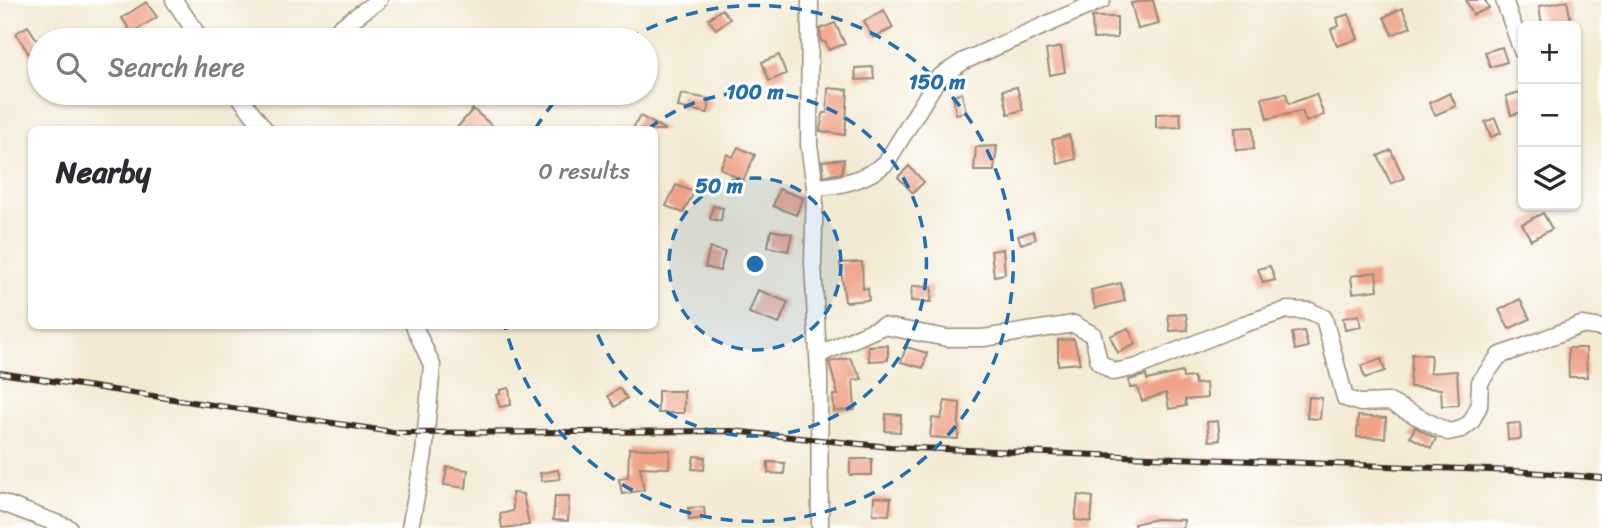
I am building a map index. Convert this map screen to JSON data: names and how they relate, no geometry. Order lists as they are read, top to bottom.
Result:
{
  "page": {
    "map_buttons": ["+", "−"],
    "search": "Search here",
    "heading": ["Nearby", "0 results"]
  },
  "rings": ["150 m", "100 m", "50 m"]
}
